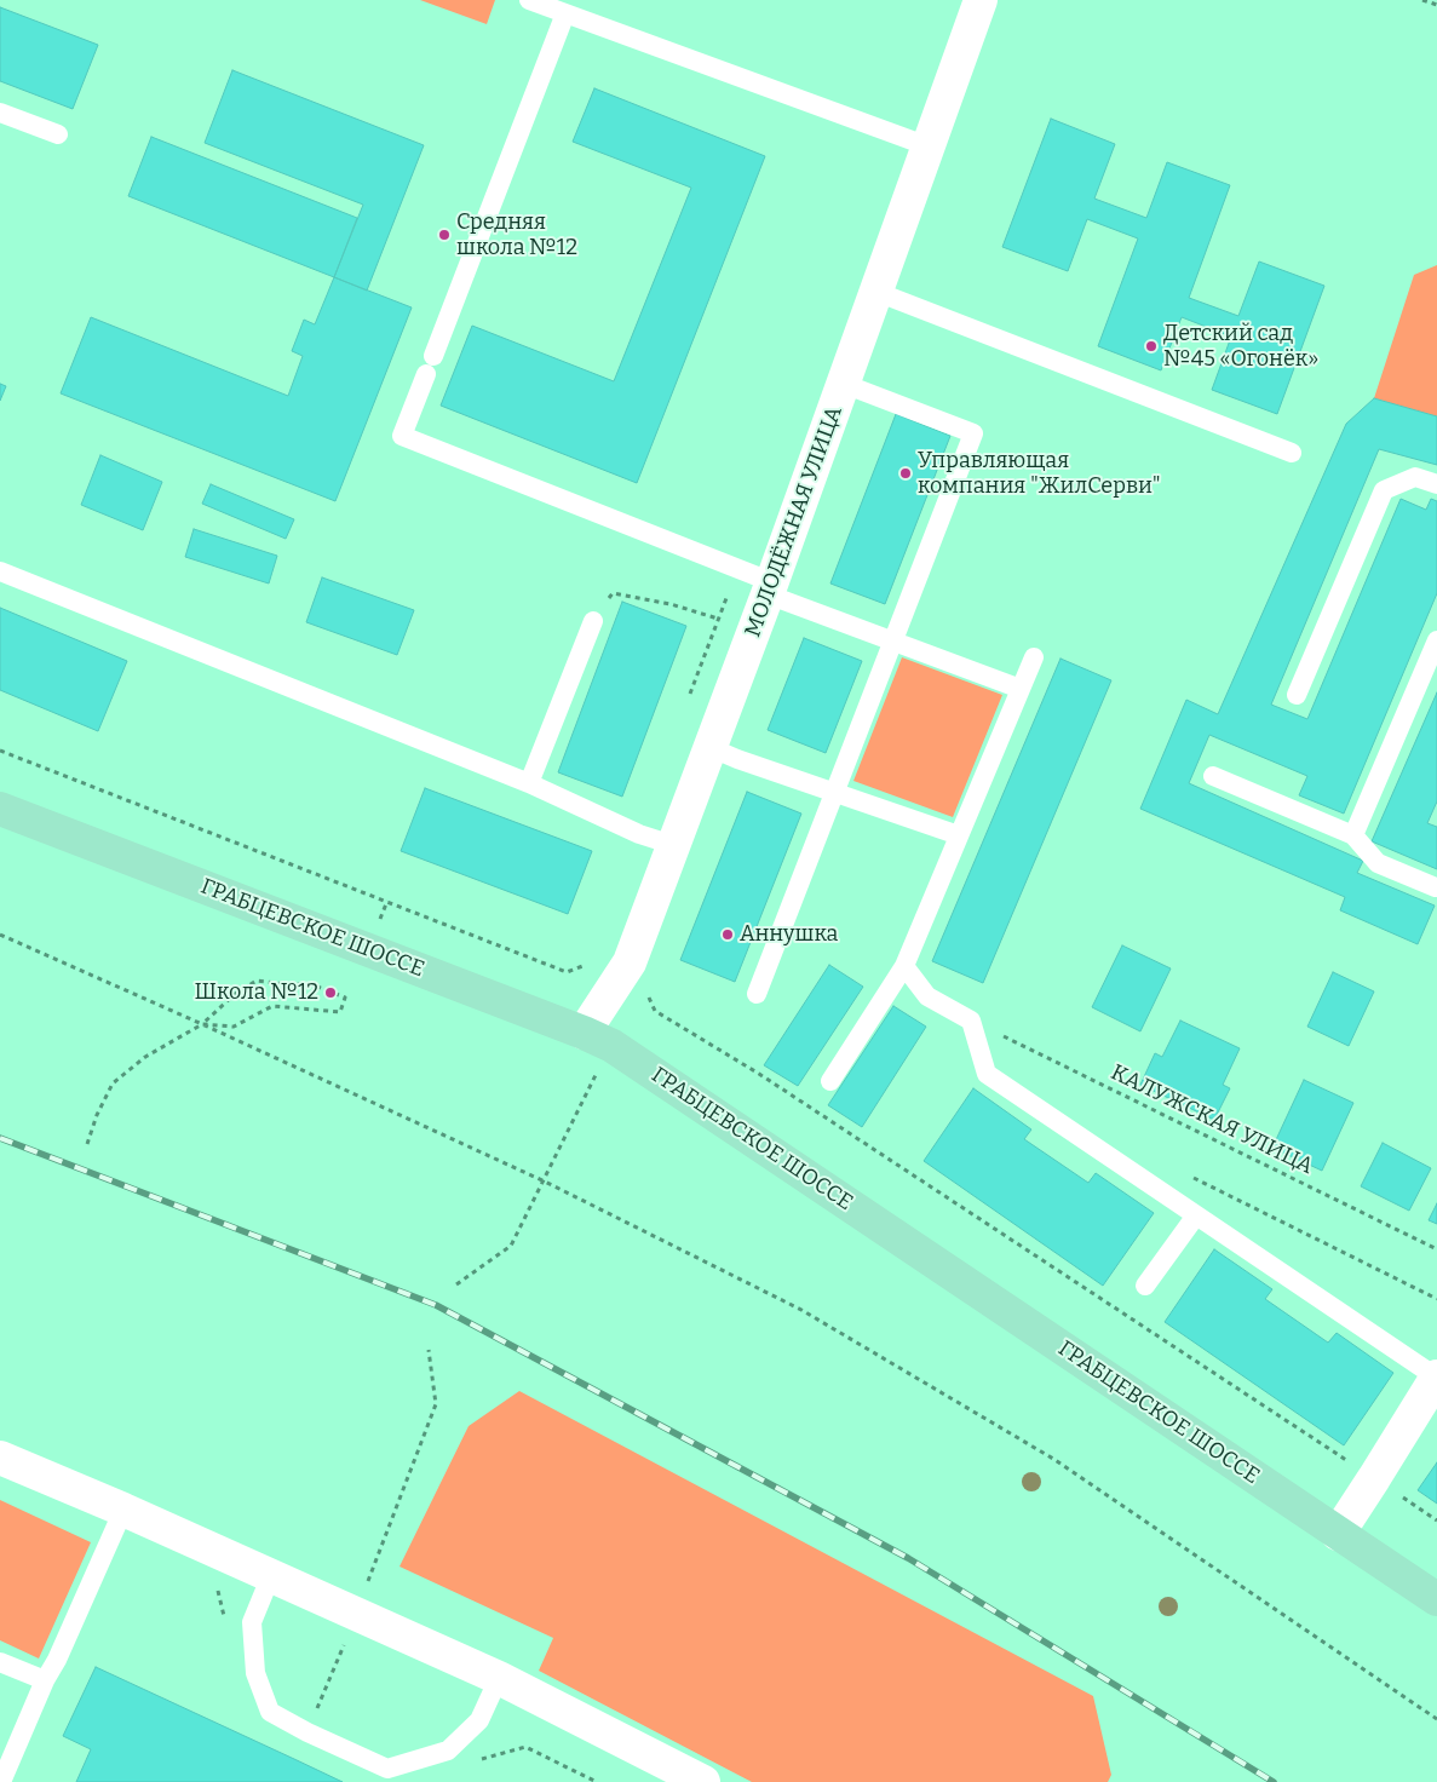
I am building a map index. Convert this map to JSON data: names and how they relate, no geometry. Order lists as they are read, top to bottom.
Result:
{
  "streets": {
    "main road": ["ГРАБЦЕВСКОЕ ШОССЕ"],
    "street": ["МОЛОДЁЖНАЯ УЛИЦА"],
    "path": ["КАЛУЖСКАЯ УЛИЦА"]
  },
  "crossings": [
    ["МОЛОДЁЖНАЯ УЛИЦА", "ГРАБЦЕВСКОЕ ШОССЕ"]
  ],
  "places": [
    "Средняя школа №12",
    "Детский сад №45 «Огонёк»",
    "Управляющая компания \"ЖилСерви\"",
    "Аннушка",
    "Школа №12"
  ]
}
